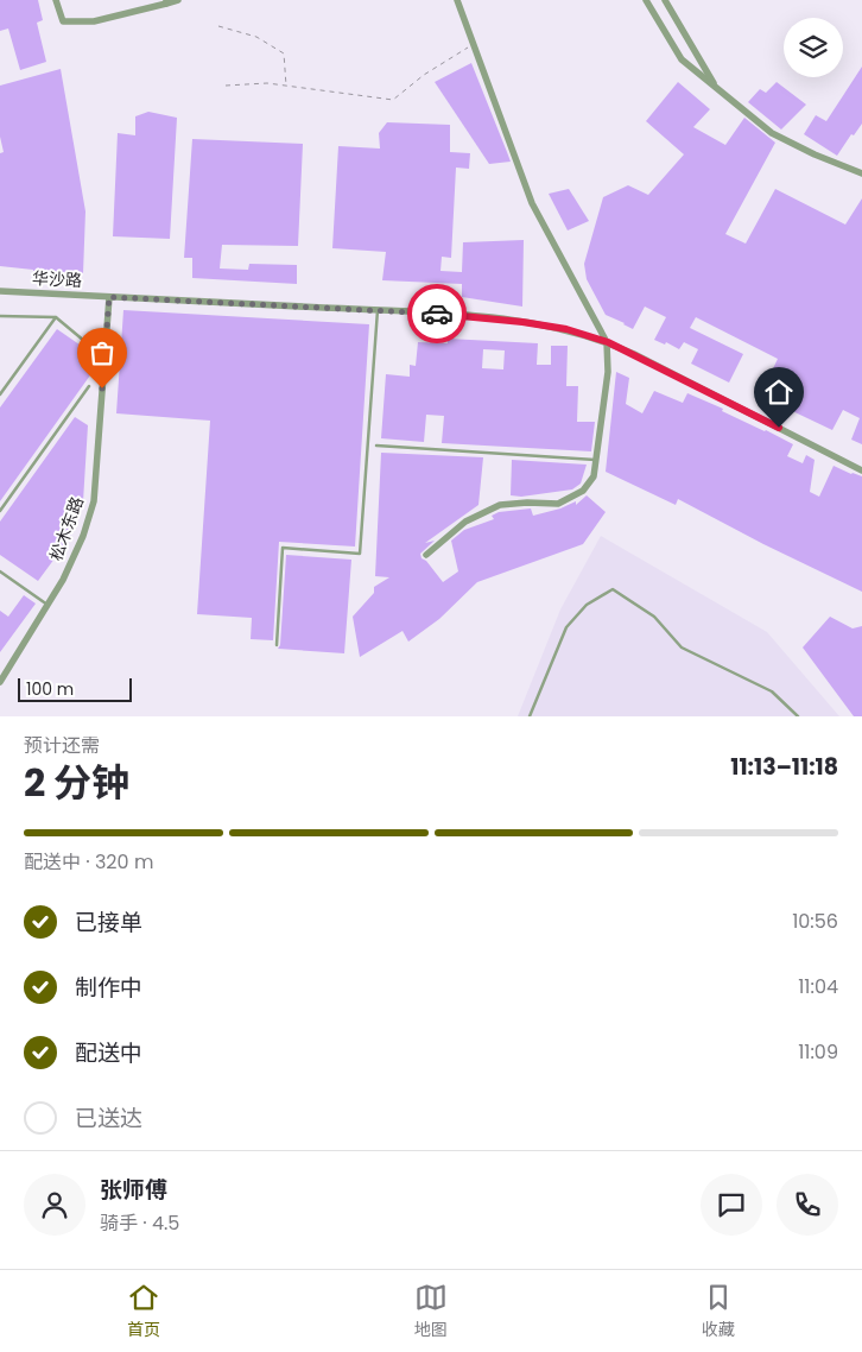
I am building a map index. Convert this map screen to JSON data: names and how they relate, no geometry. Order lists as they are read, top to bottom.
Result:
{
  "streets": {
    "street": ["华沙路", "松木东路"]
  },
  "crossings": [
    ["华沙路", "松木东路"]
  ],
  "scale_bar": "100 m",
  "page": {
    "scale": "100 m",
    "heading": ["2 分钟", "预计还需", "11:13–11:18"],
    "panel": ["张师傅", "骑手 · 4.5"],
    "bar": "配送中 · 320 m",
    "list": [
      ["已接单", "10:56"],
      ["制作中", "11:04"],
      ["配送中", "11:09"],
      "已送达"
    ],
    "tabs": ["首页", "地图", "收藏"]
  }
}
